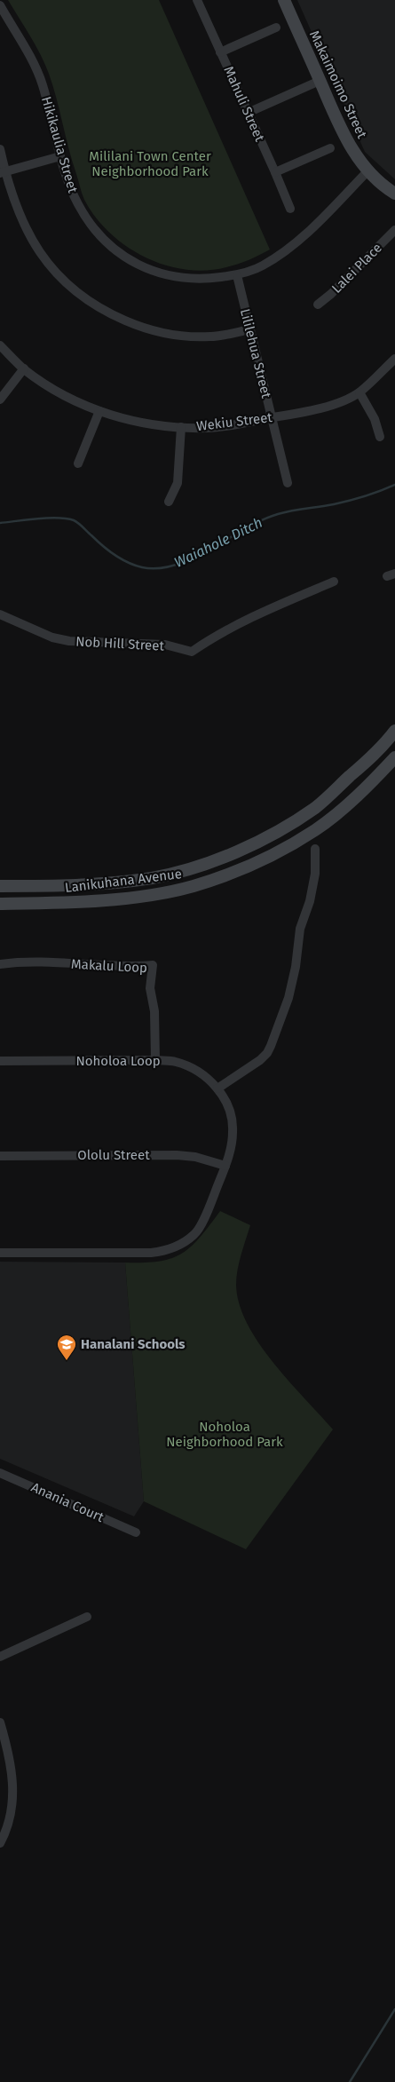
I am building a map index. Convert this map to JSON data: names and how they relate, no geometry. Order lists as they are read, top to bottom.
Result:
{
  "streets": {
    "main road": ["Makaimoimo Street", "Lanikuhana Avenue"],
    "street": [
      "Mahuli Street",
      "Hikikaulia Street",
      "Lalei Place",
      "Lililehua Street",
      "Wekiu Street",
      "Nob Hill Street",
      "Makalu Loop",
      "Noholoa Loop",
      "Ololu Street",
      "Anania Court"
    ]
  },
  "crossings": [
    ["Makaimoimo Street", "Hikikaulia Street"],
    ["Hikikaulia Street", "Lililehua Street"],
    ["Lililehua Street", "Wekiu Street"],
    ["Makalu Loop", "Noholoa Loop"],
    ["Noholoa Loop", "Ololu Street"]
  ],
  "water": ["Waiahole Ditch"],
  "parks": ["Mililani Town Center Neighborhood Park", "Noholoa Neighborhood Park"],
  "places": {
    "school or university": ["Hanalani Schools"]
  }
}
